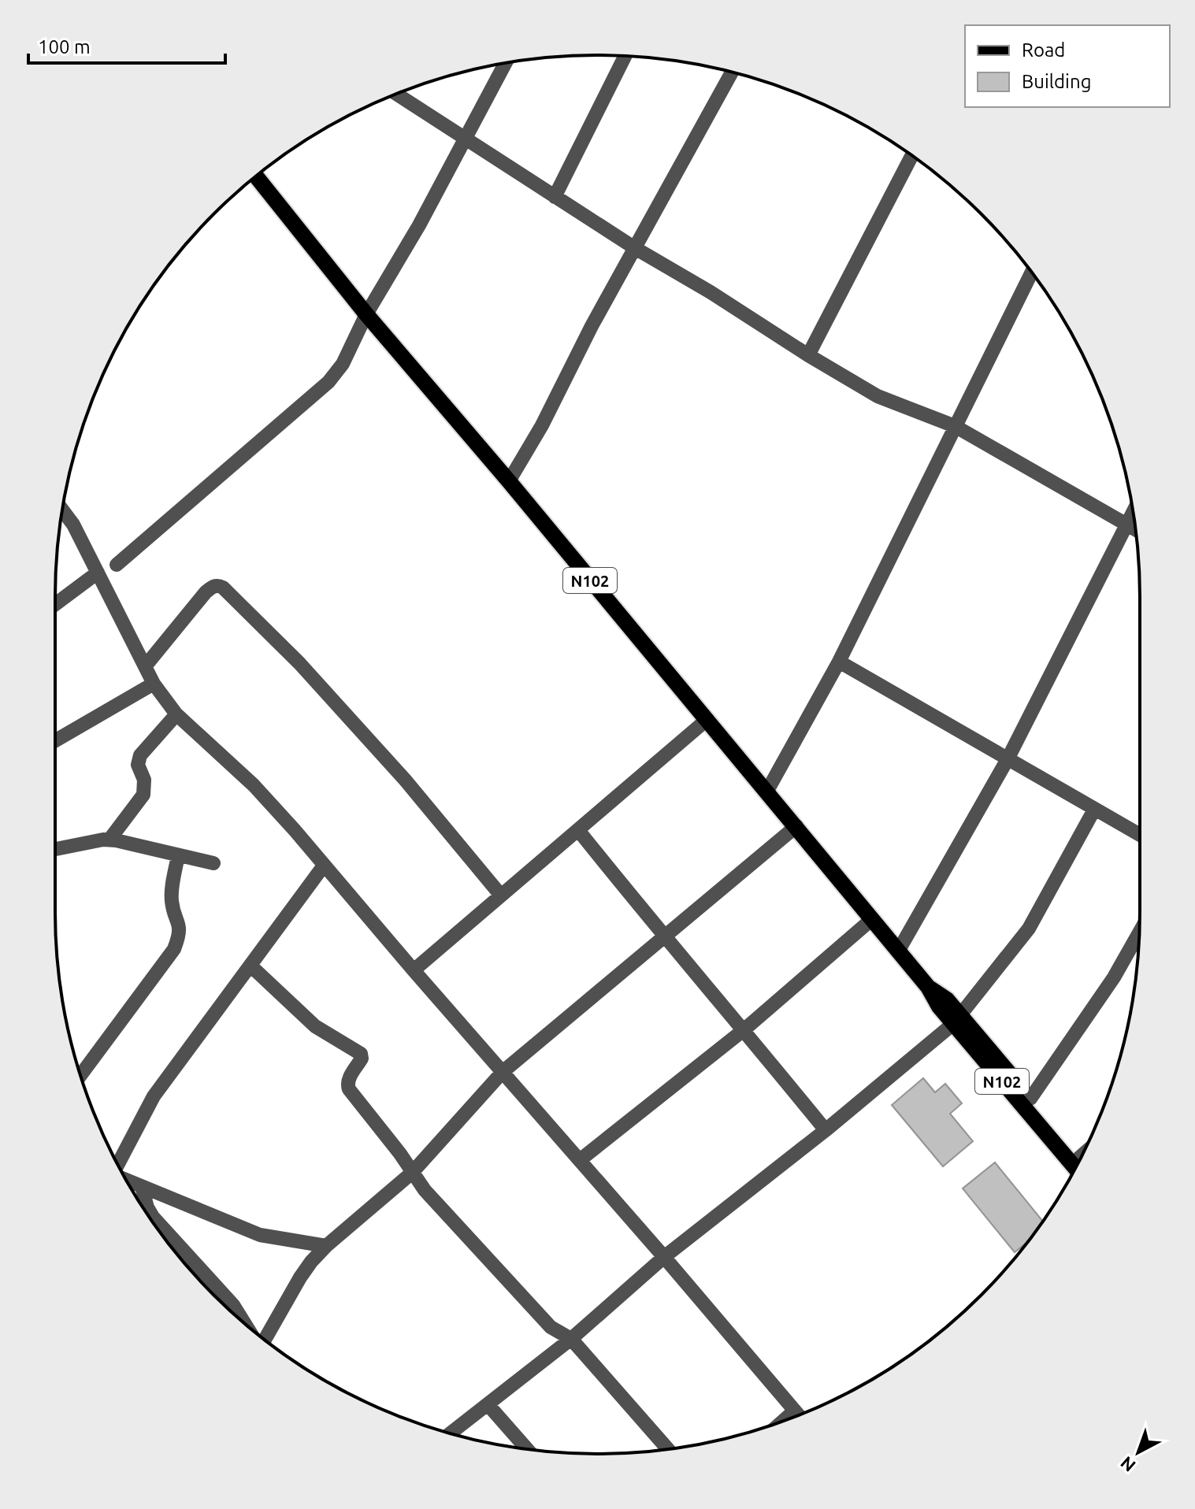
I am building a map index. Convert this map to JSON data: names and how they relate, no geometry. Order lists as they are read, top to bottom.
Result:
{
  "streets": {
    "main road": ["N102"]
  },
  "legend": ["Road", "Building"],
  "scale_bar": "100 m",
  "north": "bottom left"
}
